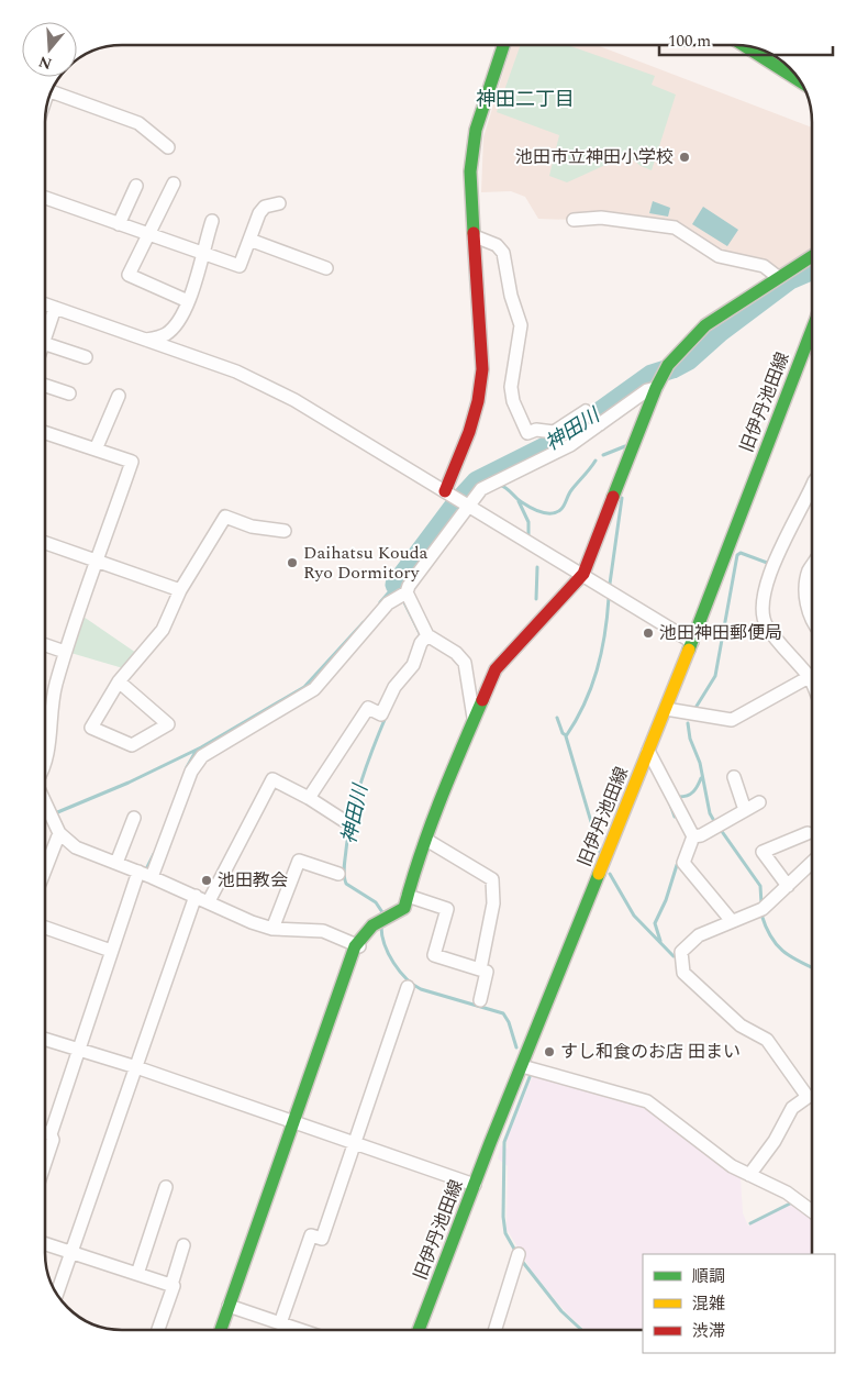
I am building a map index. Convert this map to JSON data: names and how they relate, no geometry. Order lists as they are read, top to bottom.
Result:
{
  "streets": {
    "main road": ["旧伊丹池田線"]
  },
  "districts": ["神田二丁目"],
  "water": ["神田川"],
  "places": [
    "池田市立神田小学校",
    "Daihatsu Kouda Ryo Dormitory",
    "池田神田郵便局",
    "池田教会",
    "すし和食のお店 田まい"
  ],
  "legend": ["順調", "混雑", "渋滞"],
  "scale_bar": "100 m",
  "north": "bottom"
}
